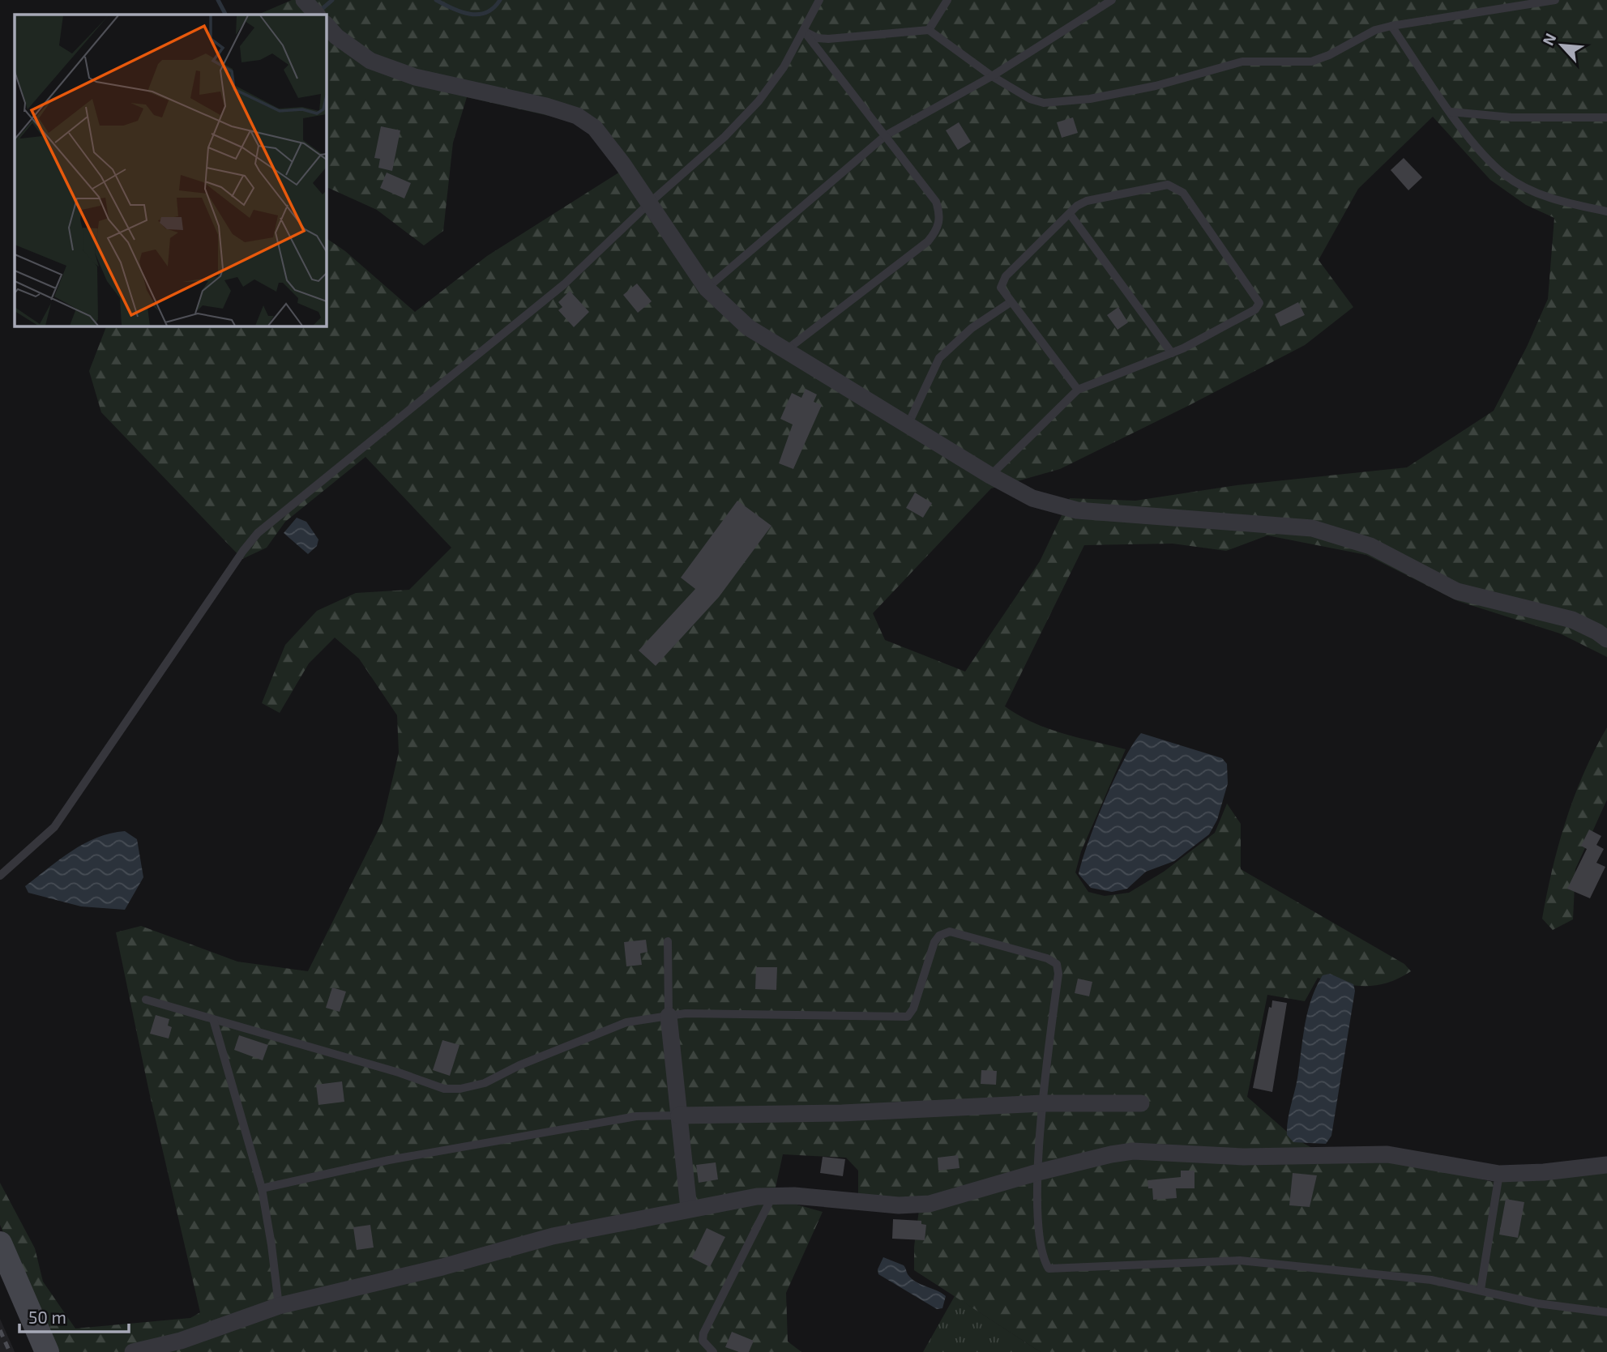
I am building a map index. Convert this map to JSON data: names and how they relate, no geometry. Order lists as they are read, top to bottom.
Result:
{
  "scale_bar": "50 m",
  "north": "top left"
}
